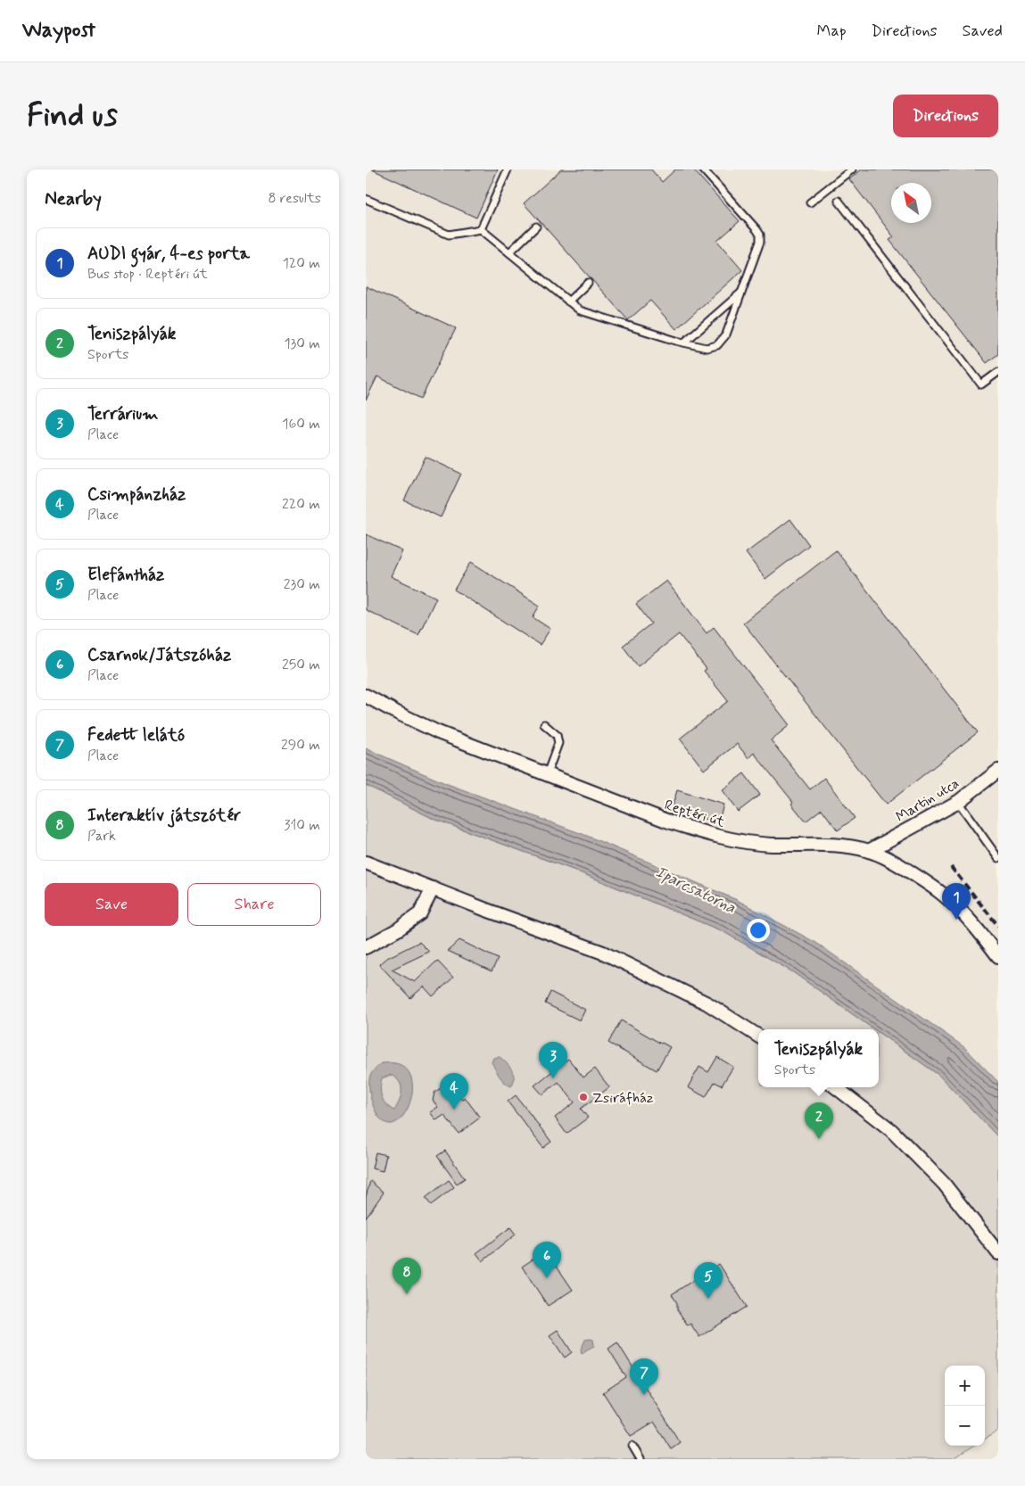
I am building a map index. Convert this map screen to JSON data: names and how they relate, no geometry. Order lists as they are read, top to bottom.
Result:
{
  "streets": {
    "street": ["Martin utca", "Reptéri út"]
  },
  "crossings": [
    ["Martin utca", "Reptéri út"]
  ],
  "water": ["Iparcsatorna"],
  "places": ["Zsiráfház"],
  "north": "top left",
  "page": {
    "header": "Waypost",
    "nav": ["Map", "Directions", "Saved"],
    "buttons": [
      "Directions",
      ["Save", "Share"]
    ],
    "title": "Find us",
    "heading": ["Nearby", "8 results"],
    "list": [
      {
        "mark": "1",
        "name": "AUDI gyár, 4-es porta",
        "note": "Bus stop · Reptéri út",
        "value": "120 m"
      },
      {
        "mark": "2",
        "name": "Teniszpályák",
        "note": "Sports",
        "value": "130 m"
      },
      {
        "mark": "3",
        "name": "Terrárium",
        "note": "Place",
        "value": "160 m"
      },
      {
        "mark": "4",
        "name": "Csimpánzház",
        "note": "Place",
        "value": "220 m"
      },
      {
        "mark": "5",
        "name": "Elefántház",
        "note": "Place",
        "value": "230 m"
      },
      {
        "mark": "6",
        "name": "Csarnok/Játszóház",
        "note": "Place",
        "value": "250 m"
      },
      {
        "mark": "7",
        "name": "Fedett lelátó",
        "note": "Place",
        "value": "290 m"
      },
      {
        "mark": "8",
        "name": "Interaktív játszótér",
        "note": "Park",
        "value": "310 m"
      }
    ],
    "pins": [
      "1",
      "3",
      "4",
      "2",
      "6",
      "8",
      "5",
      "7"
    ],
    "popup": ["Teniszpályák", "Sports"],
    "map_buttons": ["+", "−"]
  }
}
